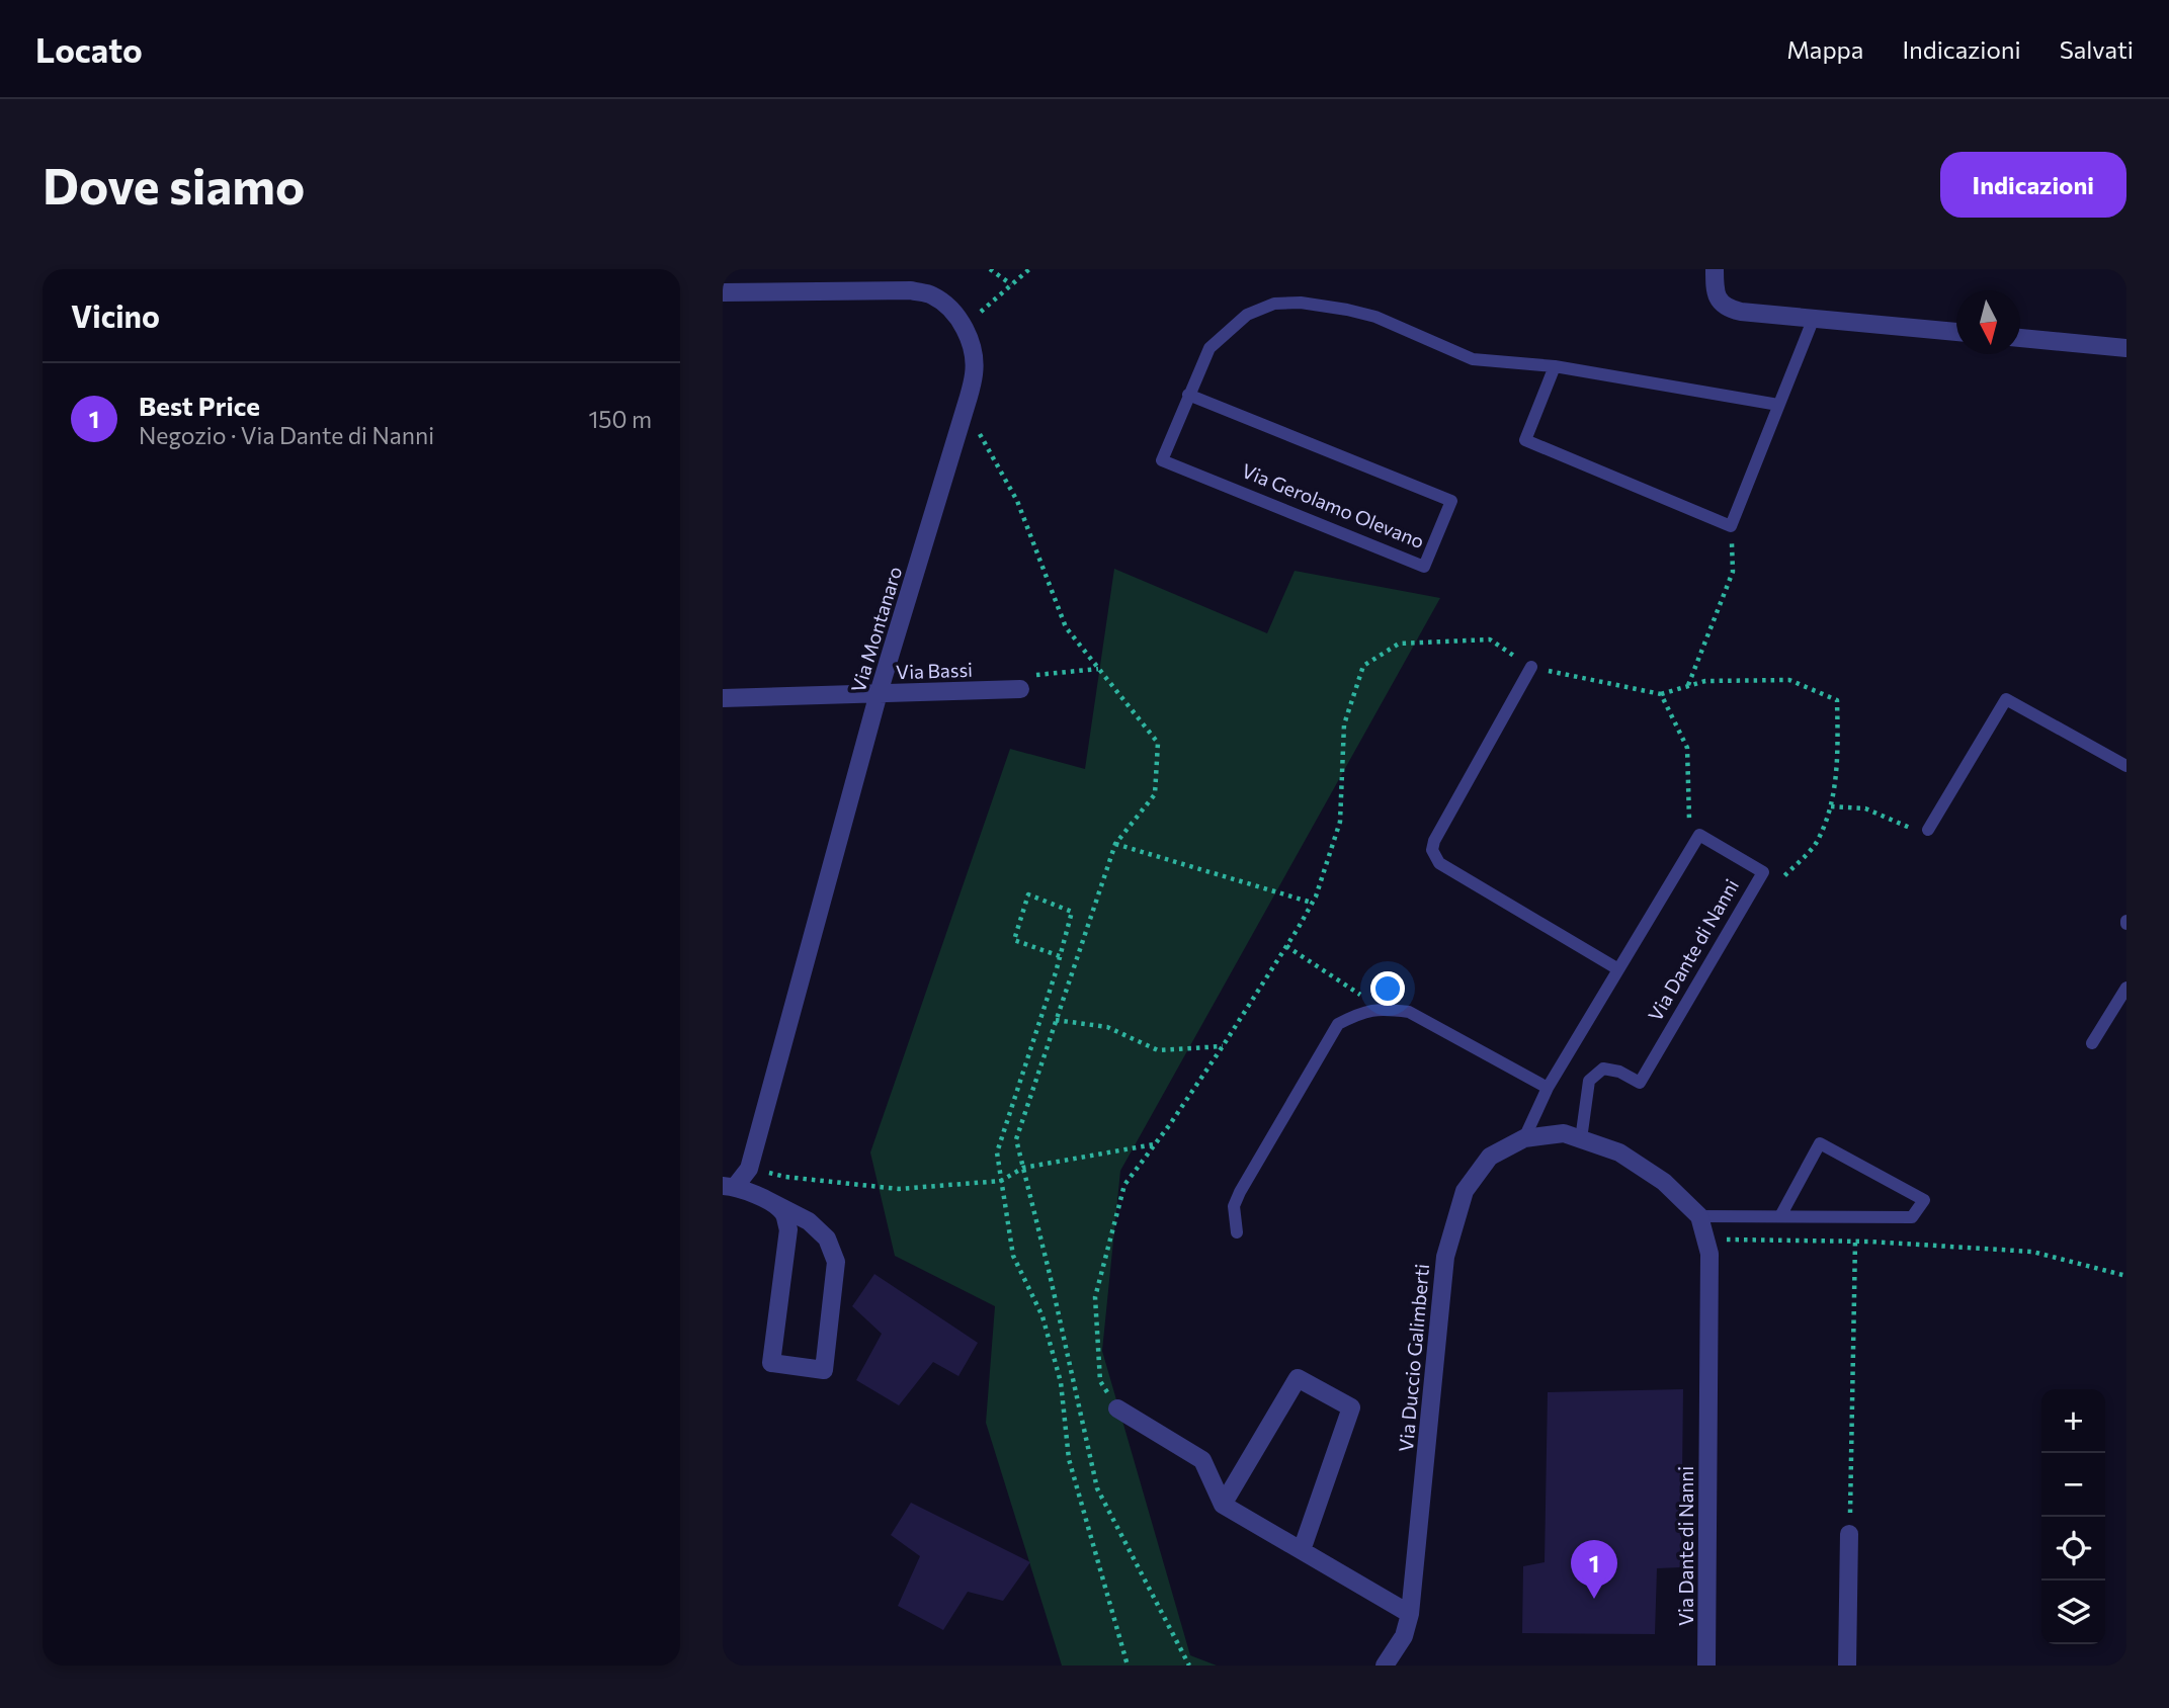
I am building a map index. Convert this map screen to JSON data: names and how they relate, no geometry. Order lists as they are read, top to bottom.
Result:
{
  "streets": {
    "street": [
      "Via Montanaro",
      "Via Bassi",
      "Via Dante di Nanni",
      "Via Duccio Galimberti"
    ],
    "lane": ["Via Gerolamo Olevano"]
  },
  "crossings": [
    ["Via Montanaro", "Via Bassi"]
  ],
  "north": "bottom",
  "page": {
    "header": "Locato",
    "nav": ["Mappa", "Indicazioni", "Salvati"],
    "buttons": "Indicazioni",
    "title": "Dove siamo",
    "heading": "Vicino",
    "list": [
      {
        "mark": "1",
        "name": "Best Price",
        "note": "Negozio · Via Dante di Nanni",
        "value": "150 m"
      }
    ],
    "map_buttons": ["+", "−"],
    "pins": "1"
  }
}
